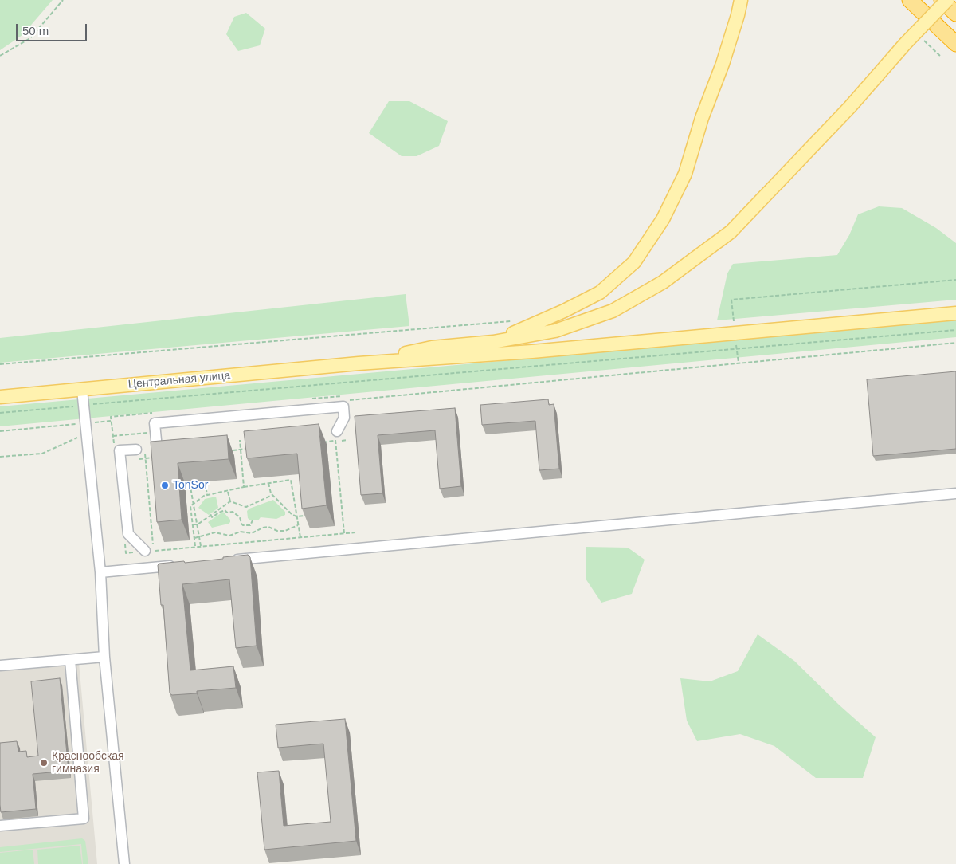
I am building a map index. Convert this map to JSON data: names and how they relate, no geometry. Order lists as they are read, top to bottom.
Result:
{
  "streets": {
    "main road": ["Центральная улица"]
  },
  "places": ["TonSor", "Краснообская гимназия"],
  "scale_bar": "50 m"
}
